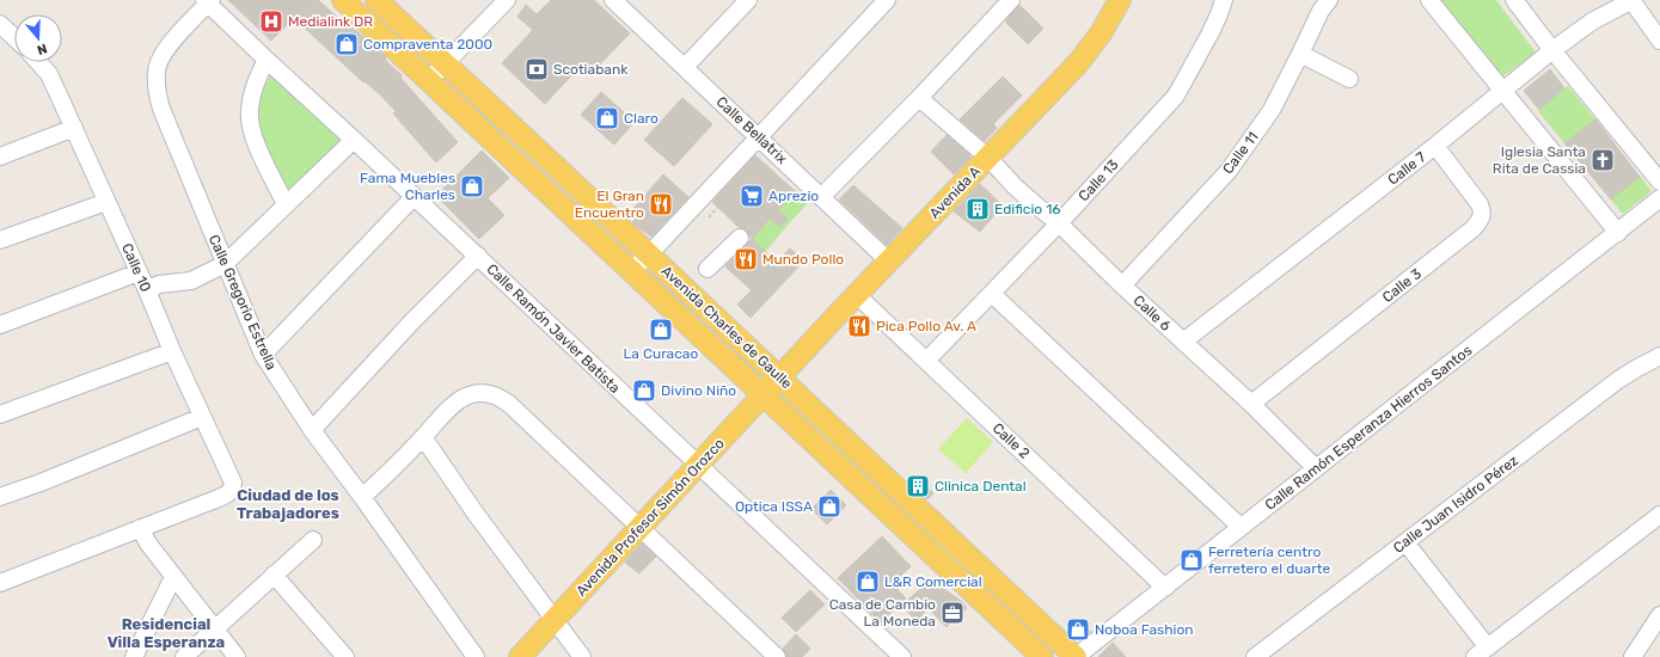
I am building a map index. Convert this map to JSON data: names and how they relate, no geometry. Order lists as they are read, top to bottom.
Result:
{
  "streets": {
    "main road": ["Avenida A", "Avenida Charles de Gaulle", "Avenida Profesor Simón Orozco"],
    "street": [
      "Calle Bellatrix",
      "Calle 11",
      "Calle 7",
      "Calle 13",
      "Calle 10",
      "Calle 3",
      "Calle Gregorio Estrella",
      "Calle 6",
      "Calle Ramón Javier Batista",
      "Calle Ramón Esperanza Hierros Santos",
      "Calle 2",
      "Calle Juan Isidro Pérez"
    ]
  },
  "crossings": [
    ["Calle Bellatrix", "Avenida A"],
    ["Calle 11", "Calle 6"],
    ["Calle 7", "Calle 3"],
    ["Calle 7", "Calle 6"],
    ["Calle 13", "Calle 6"],
    ["Calle 13", "Calle 2"],
    ["Avenida A", "Calle 6"],
    ["Avenida A", "Avenida Charles de Gaulle"],
    ["Avenida A", "Calle 2"],
    ["Avenida A", "Avenida Profesor Simón Orozco"],
    ["Calle 3", "Calle 6"],
    ["Calle Gregorio Estrella", "Calle Ramón Javier Batista"],
    ["Calle 6", "Calle Ramón Esperanza Hierros Santos"],
    ["Avenida Charles de Gaulle", "Calle Ramón Esperanza Hierros Santos"],
    ["Avenida Charles de Gaulle", "Avenida Profesor Simón Orozco"],
    ["Calle Ramón Javier Batista", "Avenida Profesor Simón Orozco"],
    ["Calle Ramón Esperanza Hierros Santos", "Calle 2"]
  ],
  "districts": ["Ciudad de los Trabajadores", "Residencial Villa Esperanza"],
  "places": {
    "hospital": ["Medialink DR"],
    "shop": [
      "Compraventa 2000",
      "Claro",
      "Fama Muebles Charles",
      "La Curacao",
      "Divino Niño",
      "Optica ISSA",
      "Ferretería centro ferretero el duarte",
      "L&R Comercial",
      "Noboa Fashion"
    ],
    "bank": ["Scotiabank"],
    "church": ["Iglesia Santa Rita de Cassia"],
    "supermarket": ["Aprezio"],
    "restaurant": ["El Gran Encuentro", "Mundo Pollo", "Pica Pollo Av. A"],
    "building": ["Edificio 16", "Clinica Dental"],
    "office": ["Casa de Cambio La Moneda"]
  },
  "north": "bottom"
}
